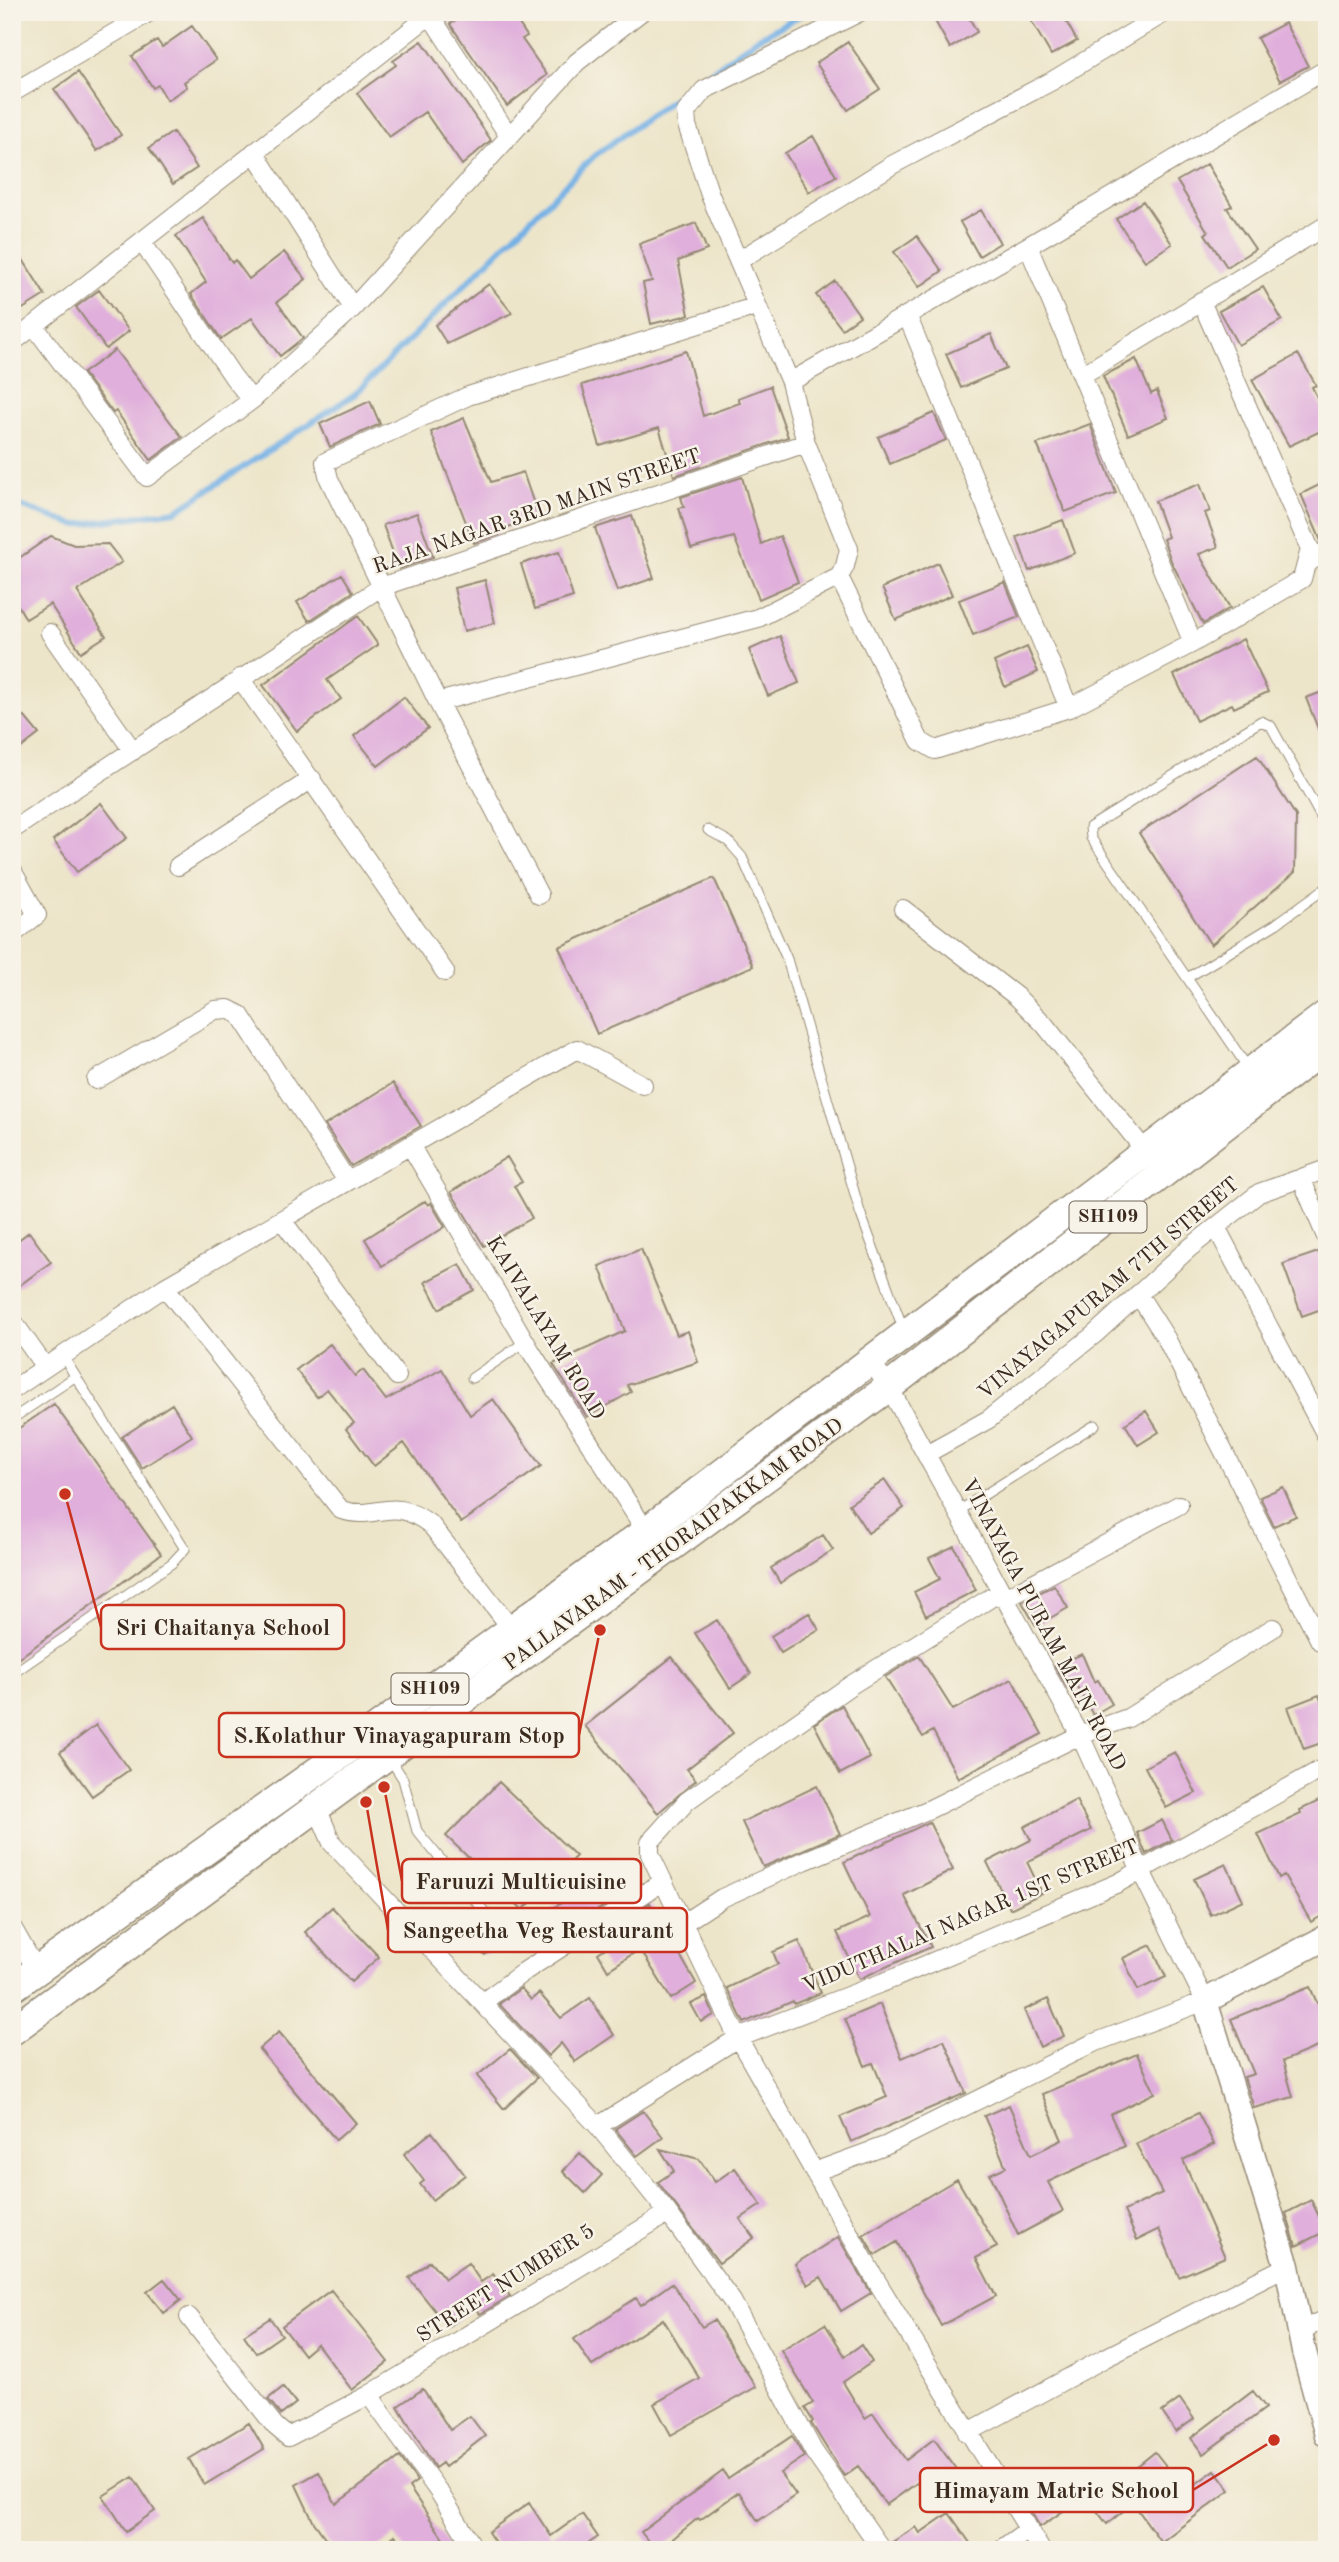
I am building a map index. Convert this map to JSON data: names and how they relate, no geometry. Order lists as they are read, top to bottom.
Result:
{
  "streets": {
    "main road": ["SH109", "PALLAVARAM - THORAIPAKKAM ROAD"],
    "street": [
      "RAJA NAGAR 3RD MAIN STREET",
      "VINAYAGAPURAM 7TH STREET",
      "KAIVALAYAM ROAD",
      "VINAYAGA PURAM MAIN ROAD",
      "VIDUTHALAI NAGAR 1ST STREET",
      "STREET NUMBER 5"
    ]
  },
  "crossings": [
    ["VINAYAGAPURAM 7TH STREET", "VINAYAGA PURAM MAIN ROAD"],
    ["KAIVALAYAM ROAD", "PALLAVARAM - THORAIPAKKAM ROAD"],
    ["PALLAVARAM - THORAIPAKKAM ROAD", "VINAYAGA PURAM MAIN ROAD"],
    ["VINAYAGA PURAM MAIN ROAD", "VIDUTHALAI NAGAR 1ST STREET"]
  ],
  "places": [
    "Sri Chaitanya School",
    "S.Kolathur Vinayagapuram Stop",
    "Faruuzi Multicuisine",
    "Sangeetha Veg Restaurant",
    "Himayam Matric School"
  ]
}
